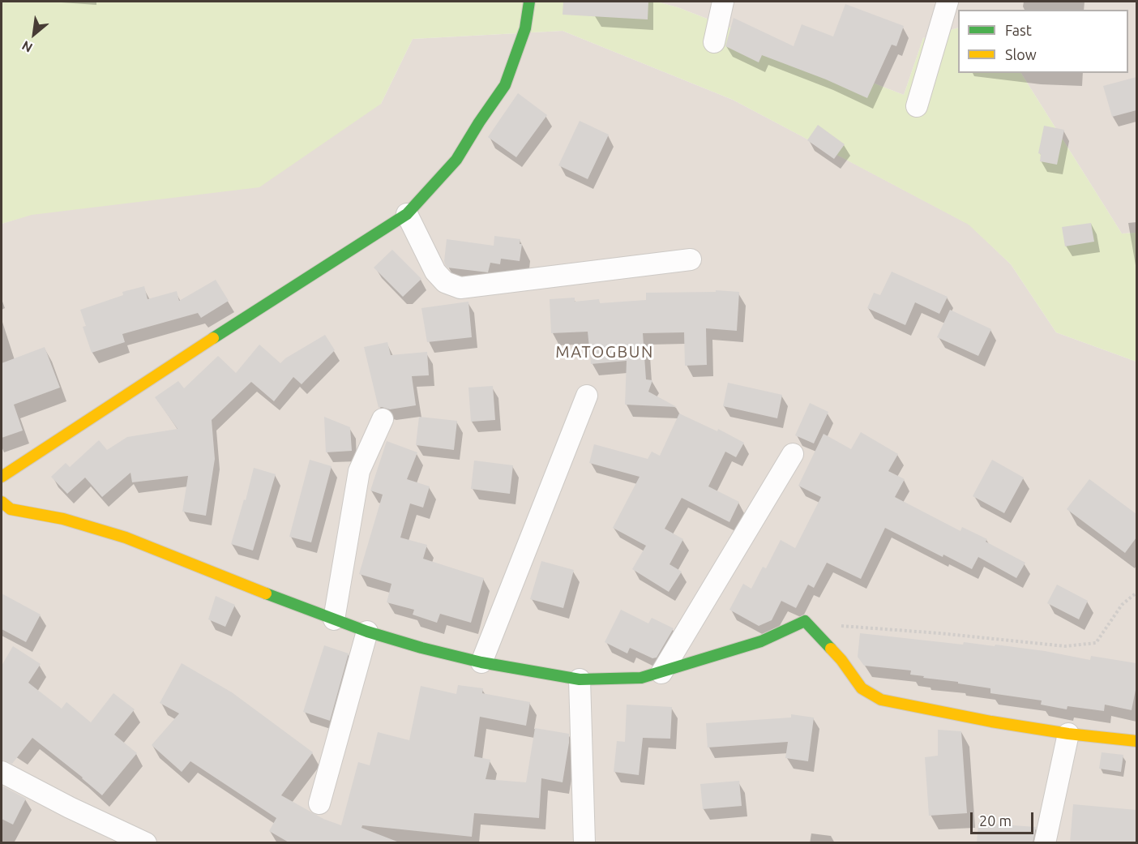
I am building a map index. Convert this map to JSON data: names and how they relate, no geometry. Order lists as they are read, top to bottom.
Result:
{
  "districts": ["MATOGBUN"],
  "legend": ["Fast", "Slow"],
  "scale_bar": "20 m",
  "north": "bottom left"
}
